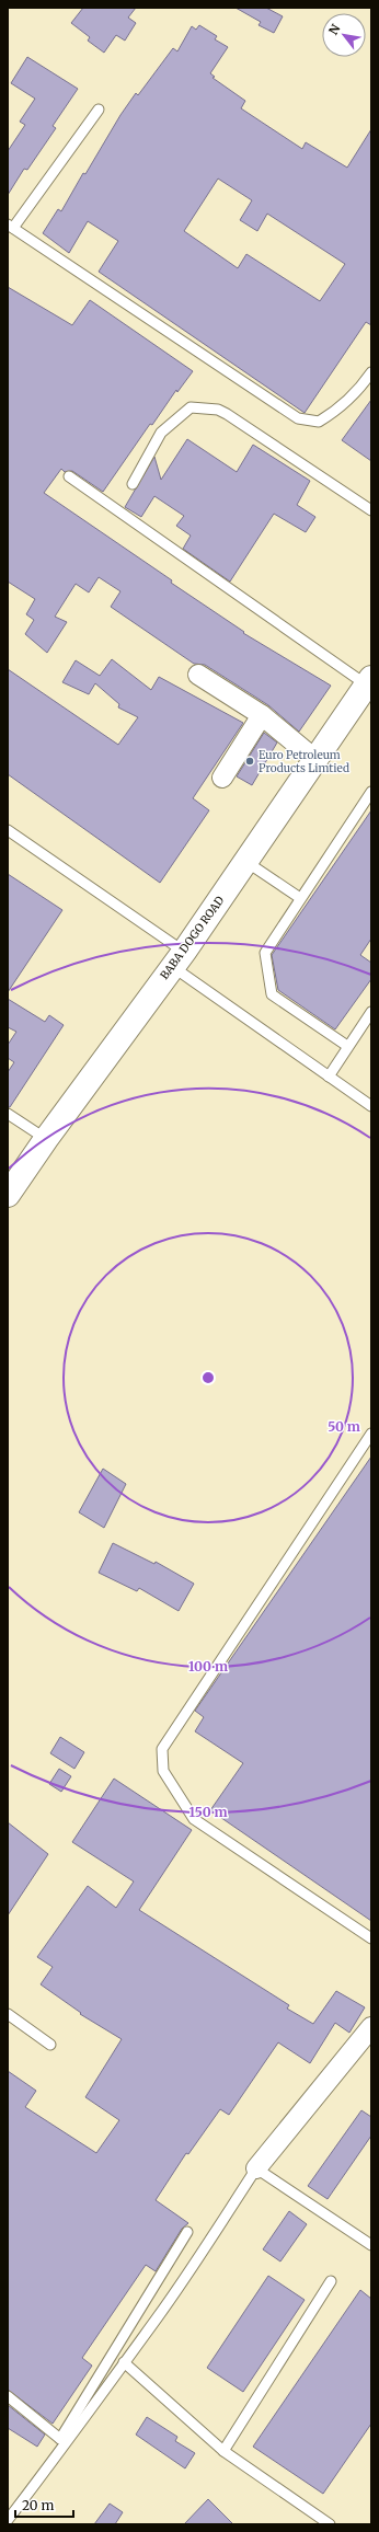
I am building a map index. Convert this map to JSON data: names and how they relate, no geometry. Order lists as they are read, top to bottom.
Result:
{
  "streets": {
    "street": ["BABA DOGO ROAD"]
  },
  "places": ["Euro Petroleum Products Limtied"],
  "scale_bar": "20 m",
  "north": "top left",
  "rings": ["50 m", "100 m", "150 m"]
}
